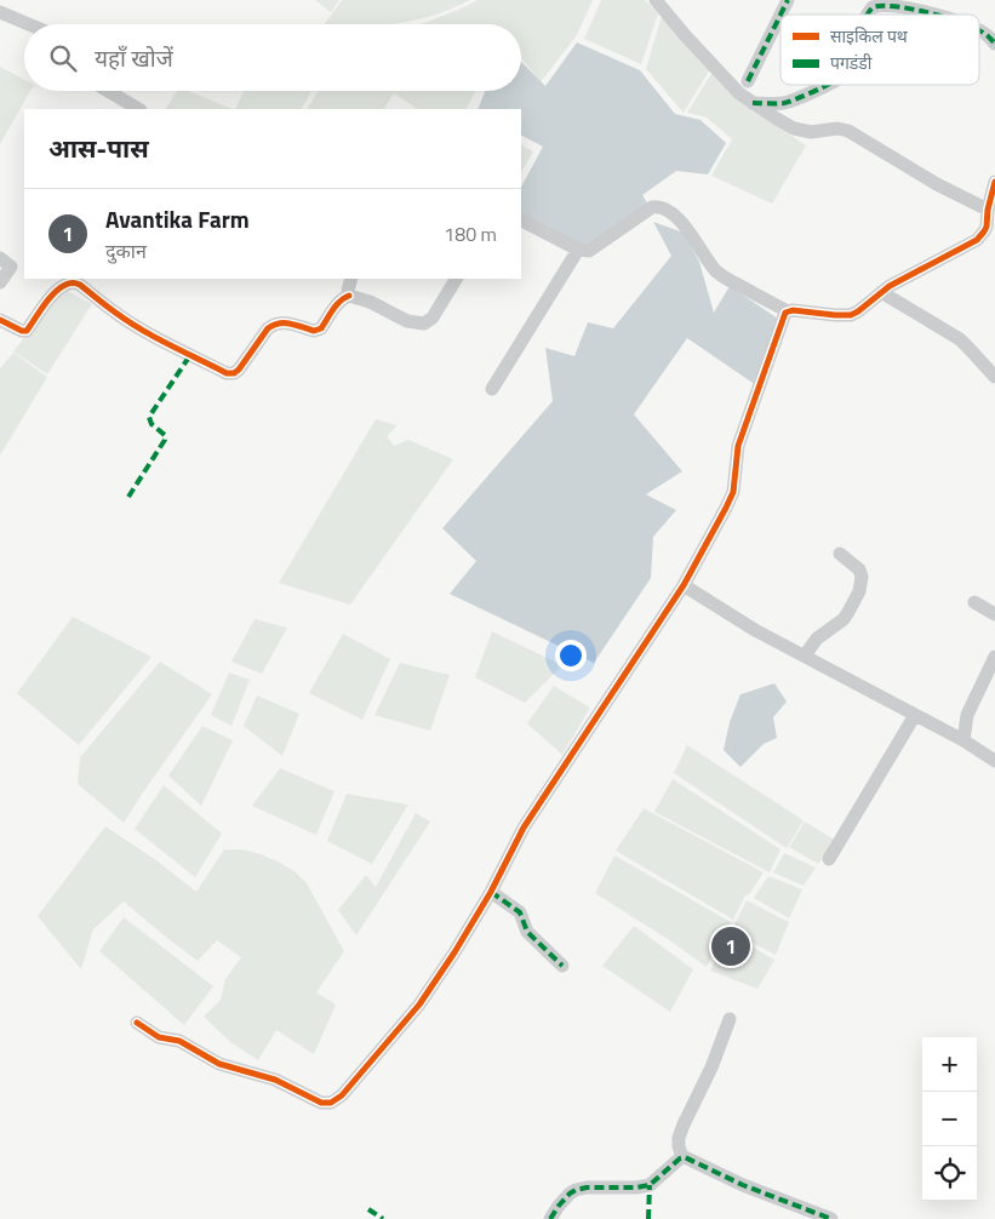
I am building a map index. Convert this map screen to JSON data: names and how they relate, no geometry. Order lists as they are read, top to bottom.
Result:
{
  "legend": ["साइकिल पथ", "पगडंडी"],
  "page": {
    "search": "यहाँ खोजें",
    "heading": "आस-पास",
    "list": [
      {
        "mark": "1",
        "name": "Avantika Farm",
        "note": "दुकान",
        "value": "180 m"
      }
    ],
    "pins": "1",
    "map_buttons": ["+", "−"]
  }
}
